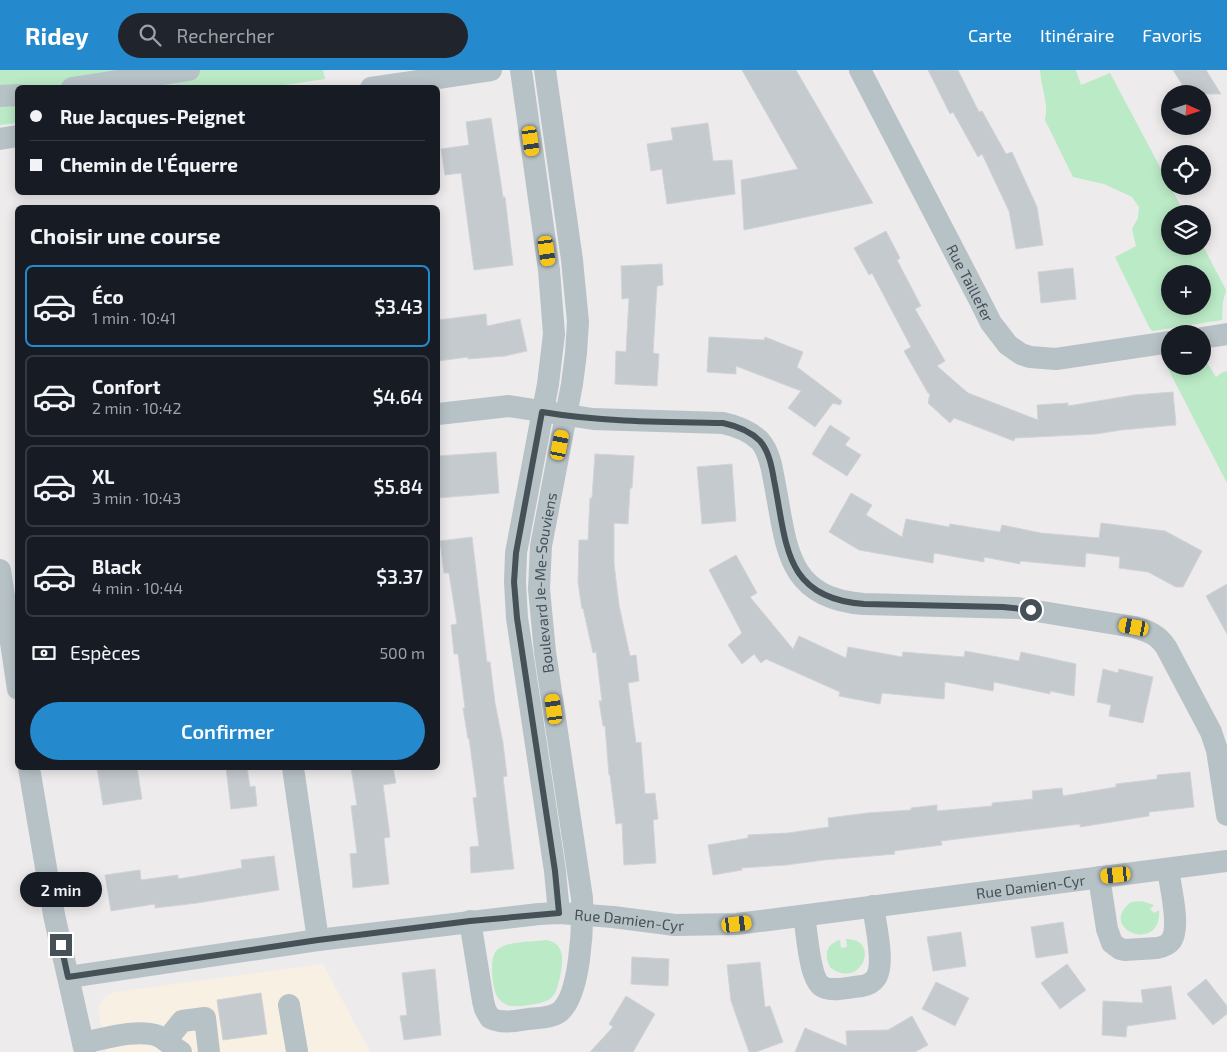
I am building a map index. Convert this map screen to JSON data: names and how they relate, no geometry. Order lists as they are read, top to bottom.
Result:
{
  "streets": {
    "street": ["Rue Taillefer", "Boulevard Je-Me-Souviens", "Rue Damien-Cyr"]
  },
  "crossings": [
    ["Boulevard Je-Me-Souviens", "Rue Damien-Cyr"]
  ],
  "north": "right",
  "page": {
    "header": "Ridey",
    "search": "Rechercher",
    "nav": ["Carte", "Itinéraire", "Favoris"],
    "map_buttons": ["+", "−"],
    "banner": ["Rue Jacques-Peignet", "Chemin de l'Équerre"],
    "heading": "Choisir une course",
    "list": [
      {
        "name": "Éco",
        "note": "1 min · 10:41",
        "value": "$3.43"
      },
      {
        "name": "Confort",
        "note": "2 min · 10:42",
        "value": "$4.64"
      },
      {
        "name": "XL",
        "note": "3 min · 10:43",
        "value": "$5.84"
      },
      {
        "name": "Black",
        "note": "4 min · 10:44",
        "value": "$3.37"
      }
    ],
    "pay": ["Espèces", "500 m"],
    "buttons": "Confirmer",
    "bubble": "2 min"
  }
}
